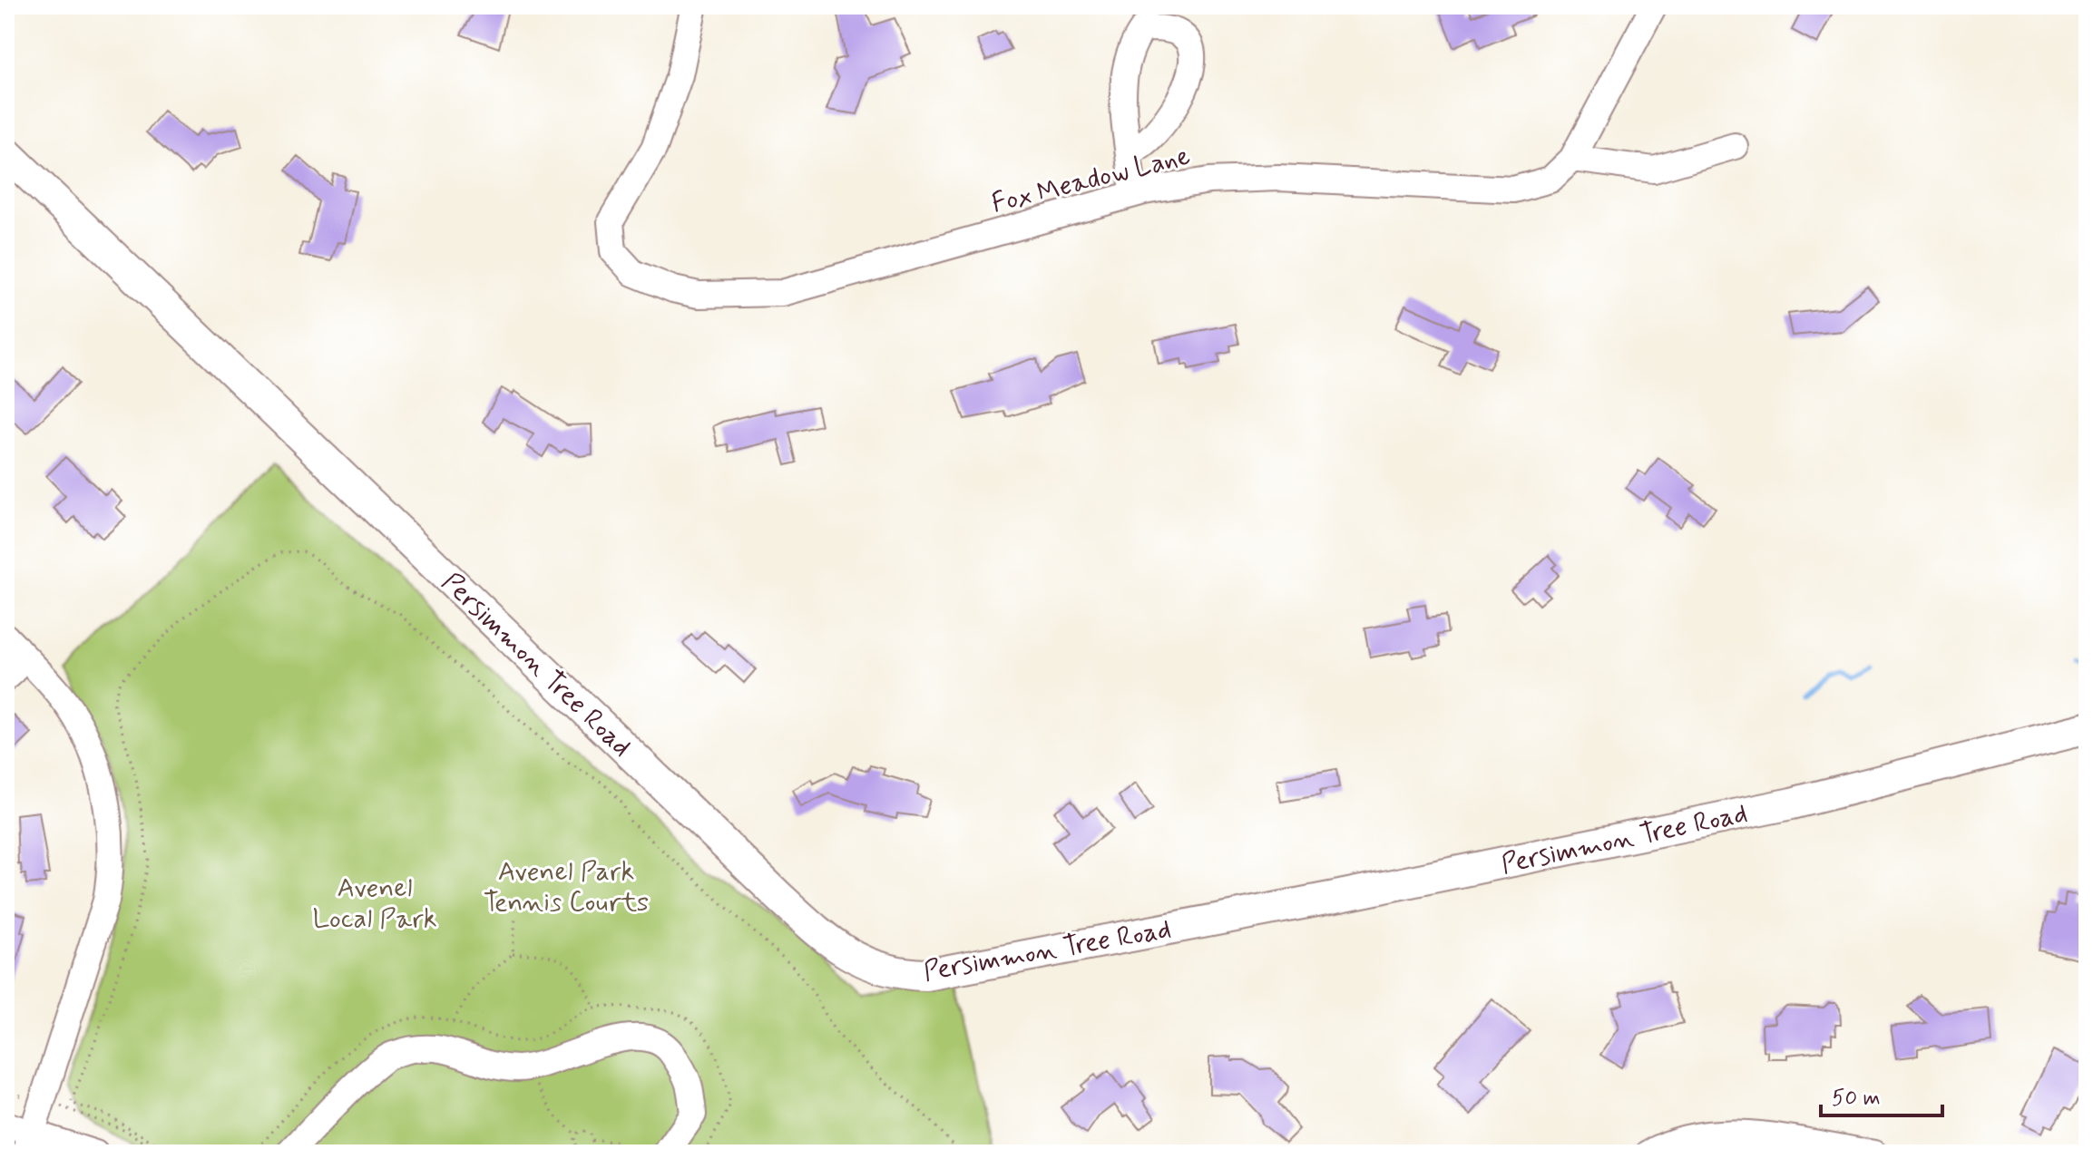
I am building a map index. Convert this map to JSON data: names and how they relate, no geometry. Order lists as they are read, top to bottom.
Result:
{
  "streets": {
    "main road": ["Persimmon Tree Road"],
    "street": ["Fox Meadow Lane"]
  },
  "parks": ["Avenel Park Tennis Courts", "Avenel Local Park"],
  "scale_bar": "50 m"
}
